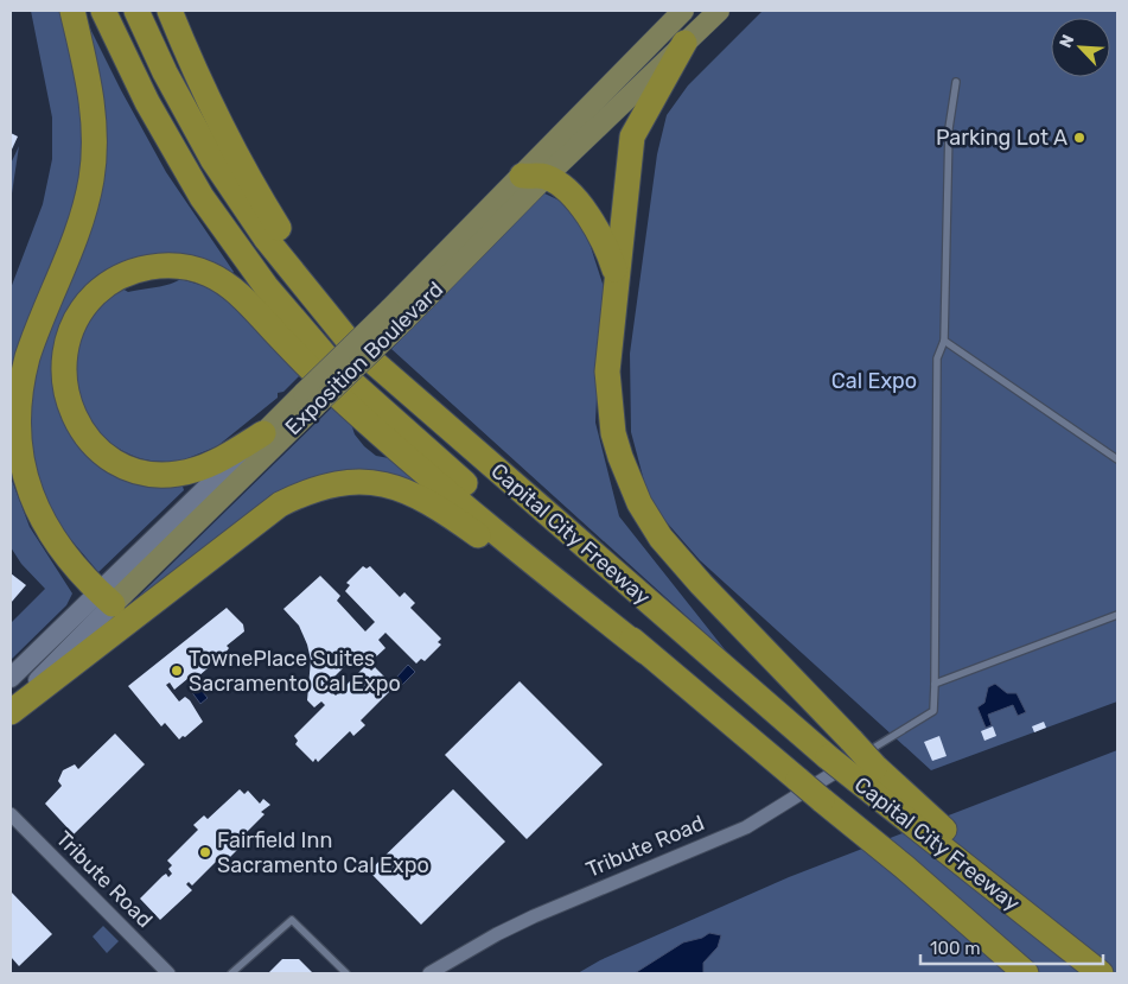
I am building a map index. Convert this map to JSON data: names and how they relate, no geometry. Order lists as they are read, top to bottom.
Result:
{
  "streets": {
    "highway": ["Capital City Freeway"],
    "main road": ["Exposition Boulevard"],
    "street": ["Tribute Road"]
  },
  "crossings": [
    ["Capital City Freeway", "Tribute Road"]
  ],
  "parks": ["Cal Expo"],
  "places": ["Parking Lot A", "TownePlace Suites Sacramento Cal Expo", "Fairfield Inn Sacramento Cal Expo"],
  "scale_bar": "100 m",
  "north": "top left"
}
